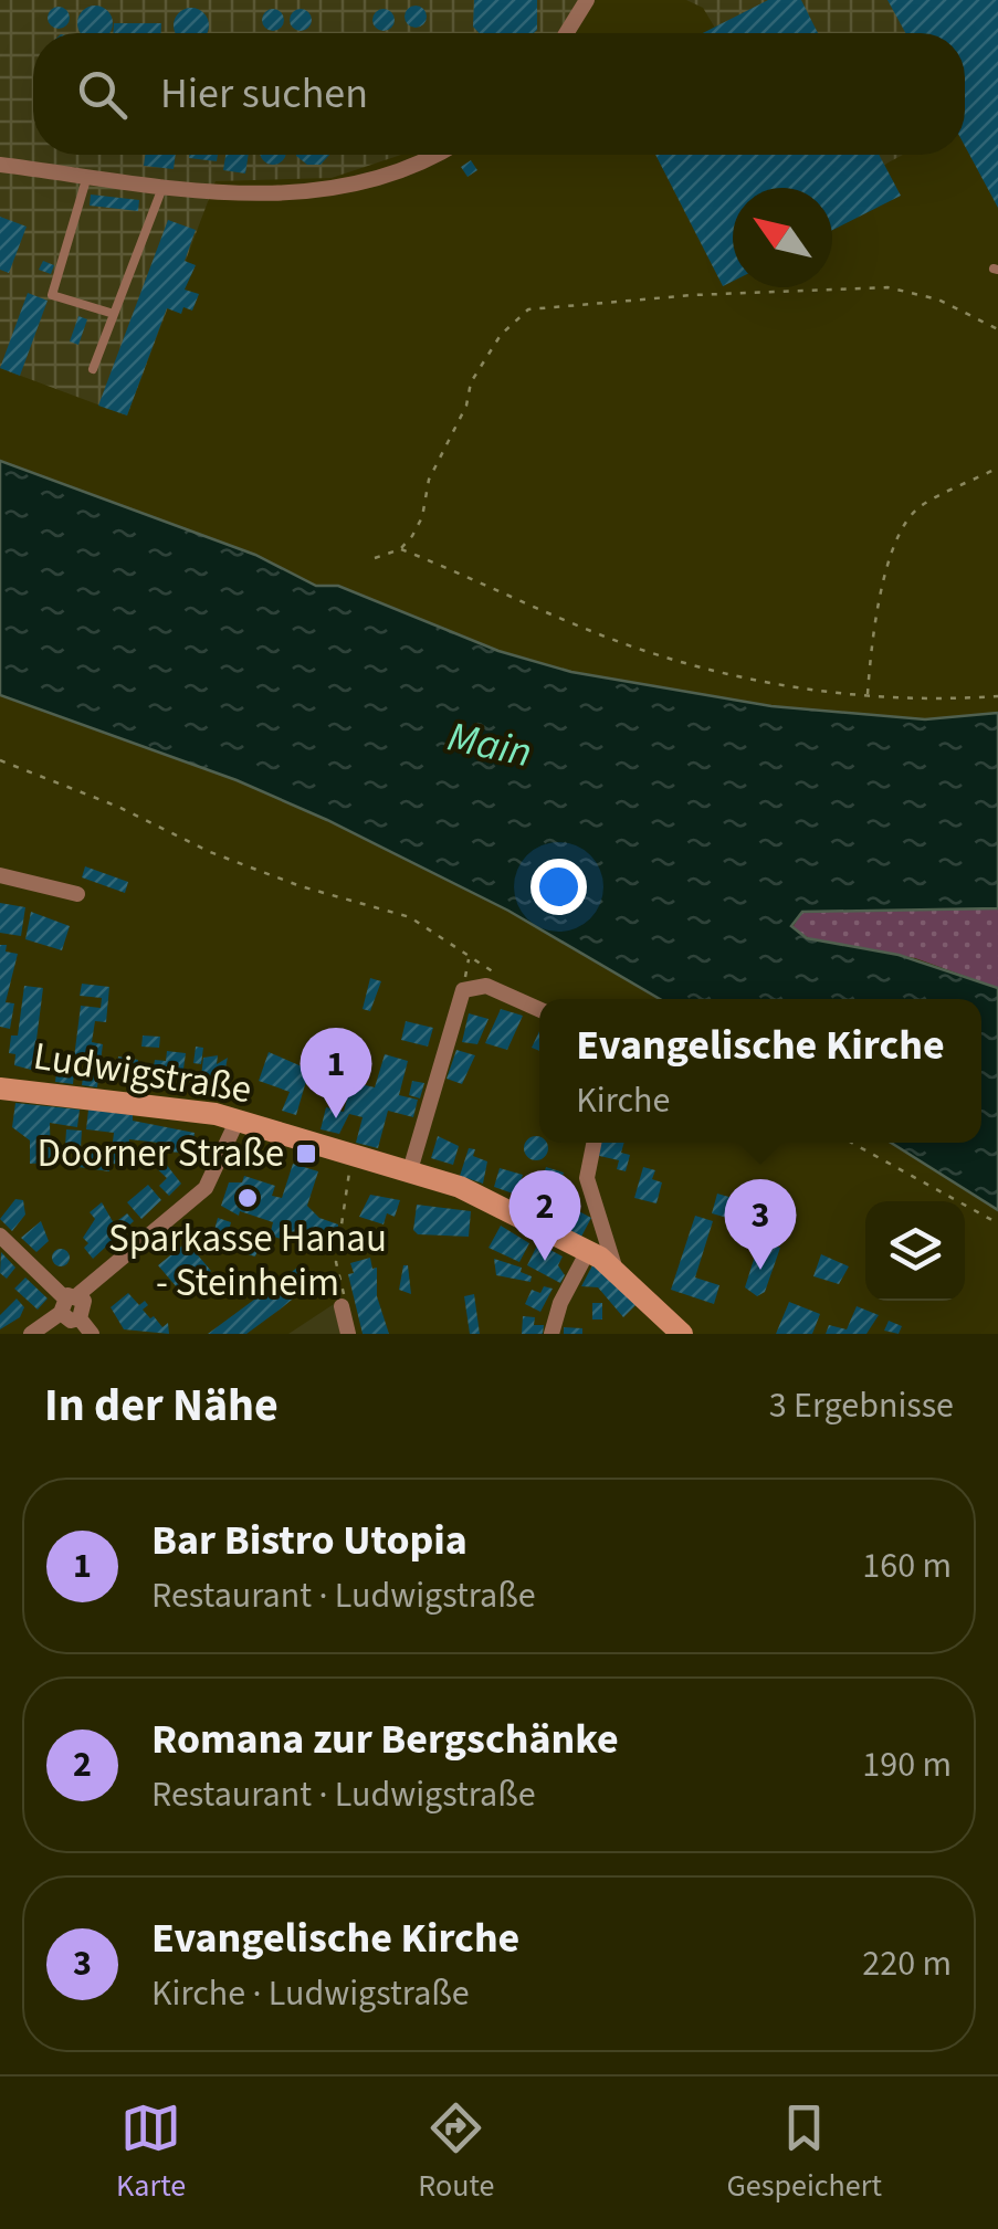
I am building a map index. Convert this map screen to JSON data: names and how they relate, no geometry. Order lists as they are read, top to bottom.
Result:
{
  "streets": {
    "main road": ["Ludwigstraße"]
  },
  "water": ["Main"],
  "places": {
    "transit": ["Doorner Straße"],
    "other": ["Sparkasse Hanau - Steinheim"]
  },
  "north": "top left",
  "page": {
    "search": "Hier suchen",
    "popup": ["Evangelische Kirche", "Kirche"],
    "pins": ["1", "2", "3"],
    "heading": ["In der Nähe", "3 Ergebnisse"],
    "list": [
      {
        "mark": "1",
        "name": "Bar Bistro Utopia",
        "note": "Restaurant · Ludwigstraße",
        "value": "160 m"
      },
      {
        "mark": "2",
        "name": "Romana zur Bergschänke",
        "note": "Restaurant · Ludwigstraße",
        "value": "190 m"
      },
      {
        "mark": "3",
        "name": "Evangelische Kirche",
        "note": "Kirche · Ludwigstraße",
        "value": "220 m"
      }
    ],
    "nav": ["Karte", "Route", "Gespeichert"]
  }
}
